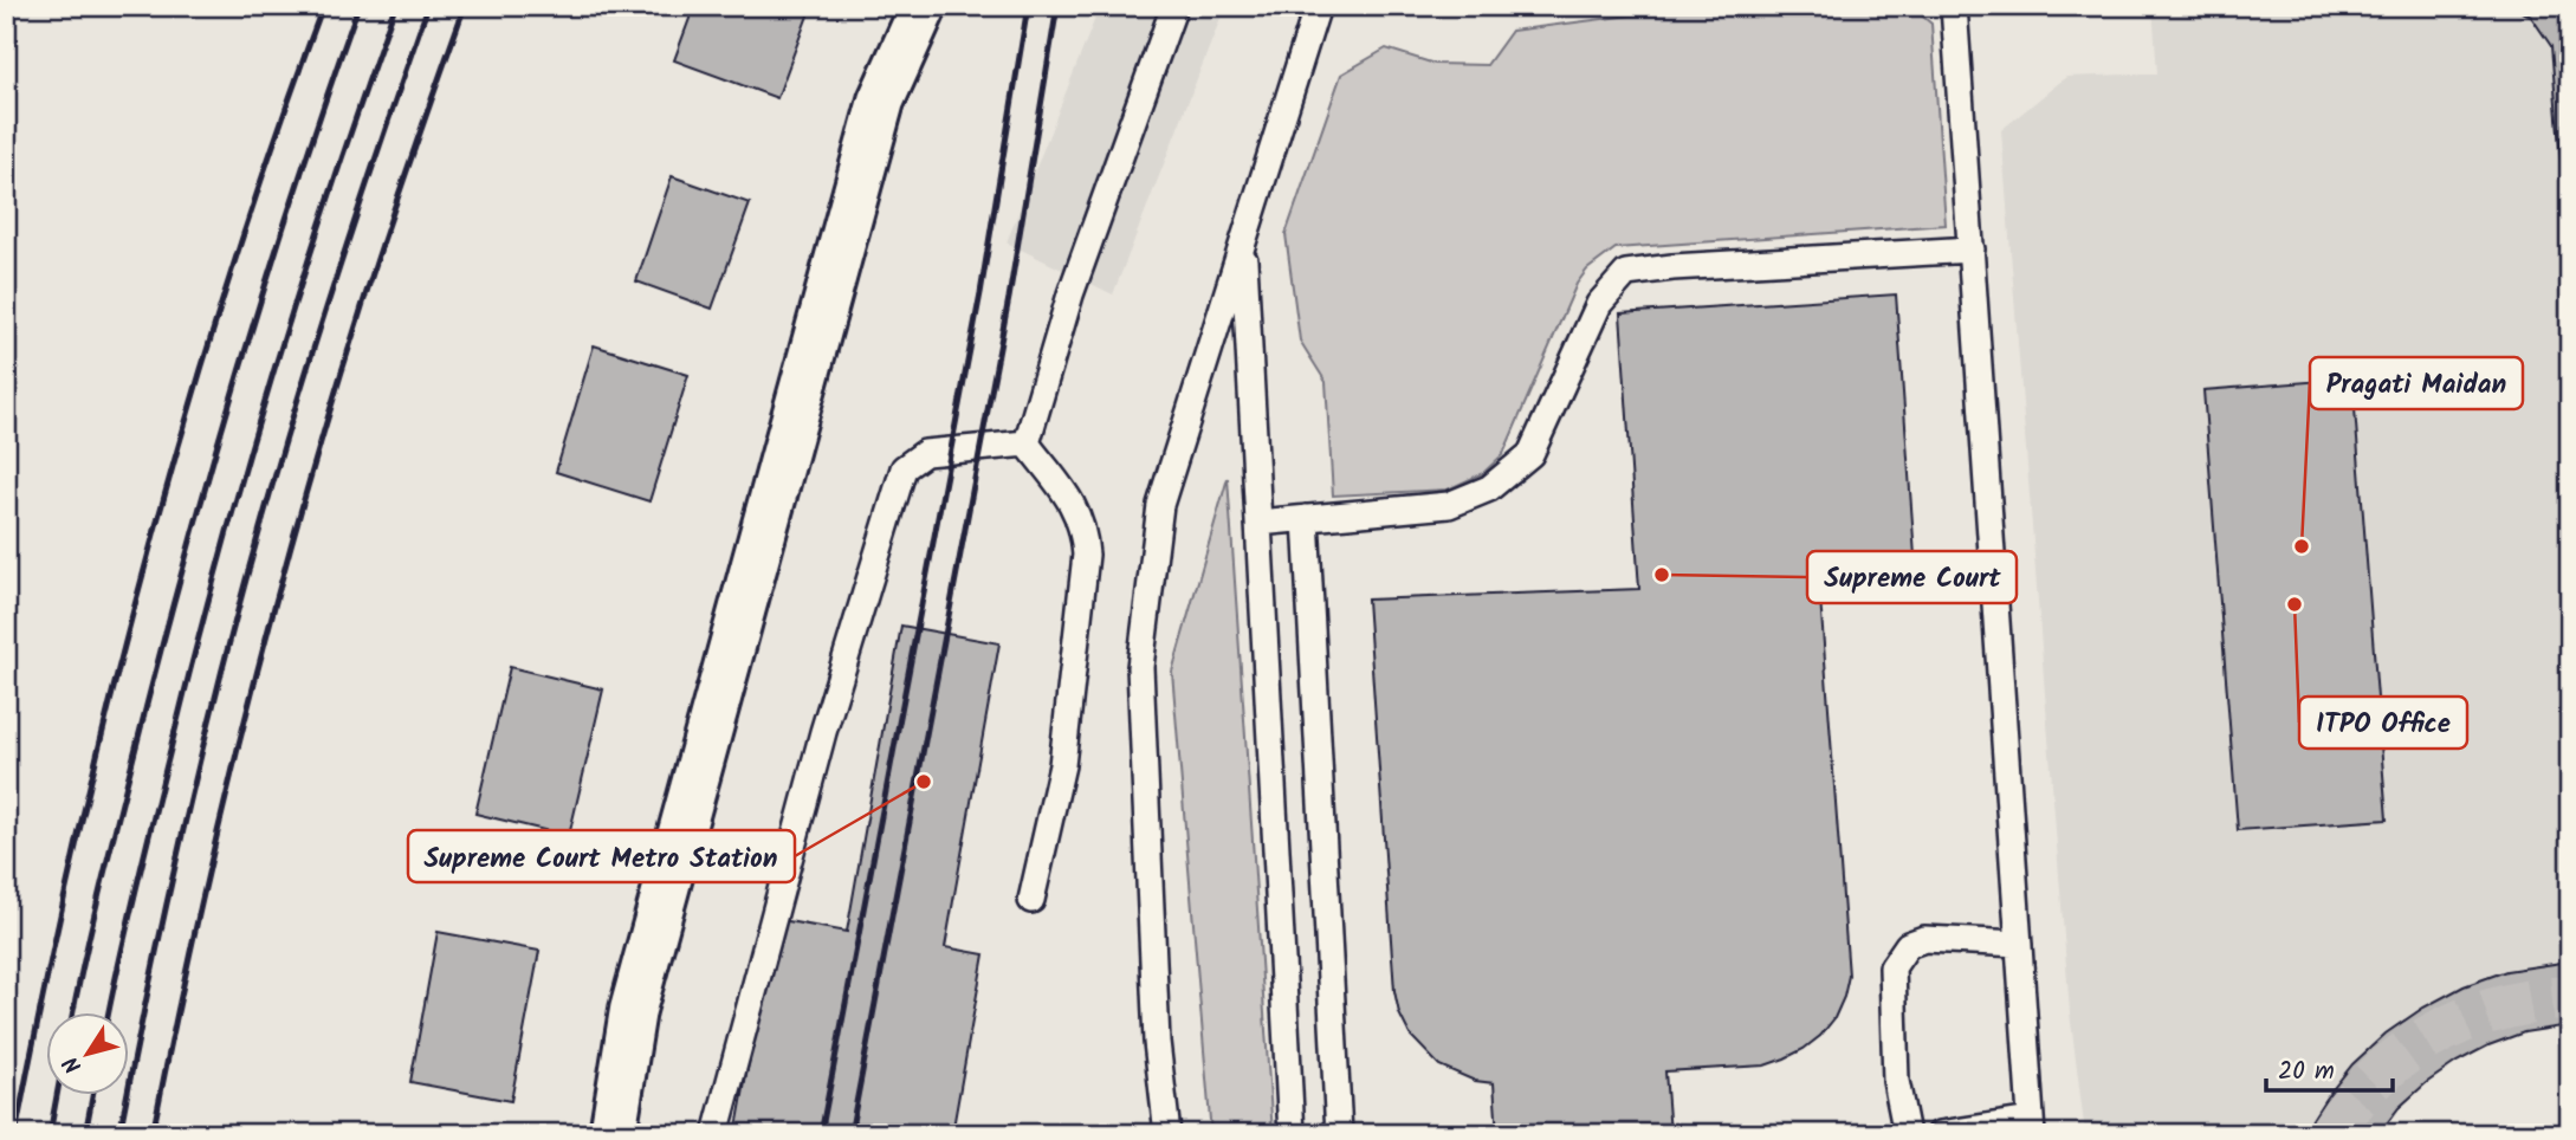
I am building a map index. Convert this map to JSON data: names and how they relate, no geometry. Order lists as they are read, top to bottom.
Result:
{
  "places": [
    "Pragati Maidan",
    "Supreme Court",
    "ITPO Office",
    "Supreme Court Metro Station"
  ],
  "scale_bar": "20 m",
  "north": "bottom left"
}
